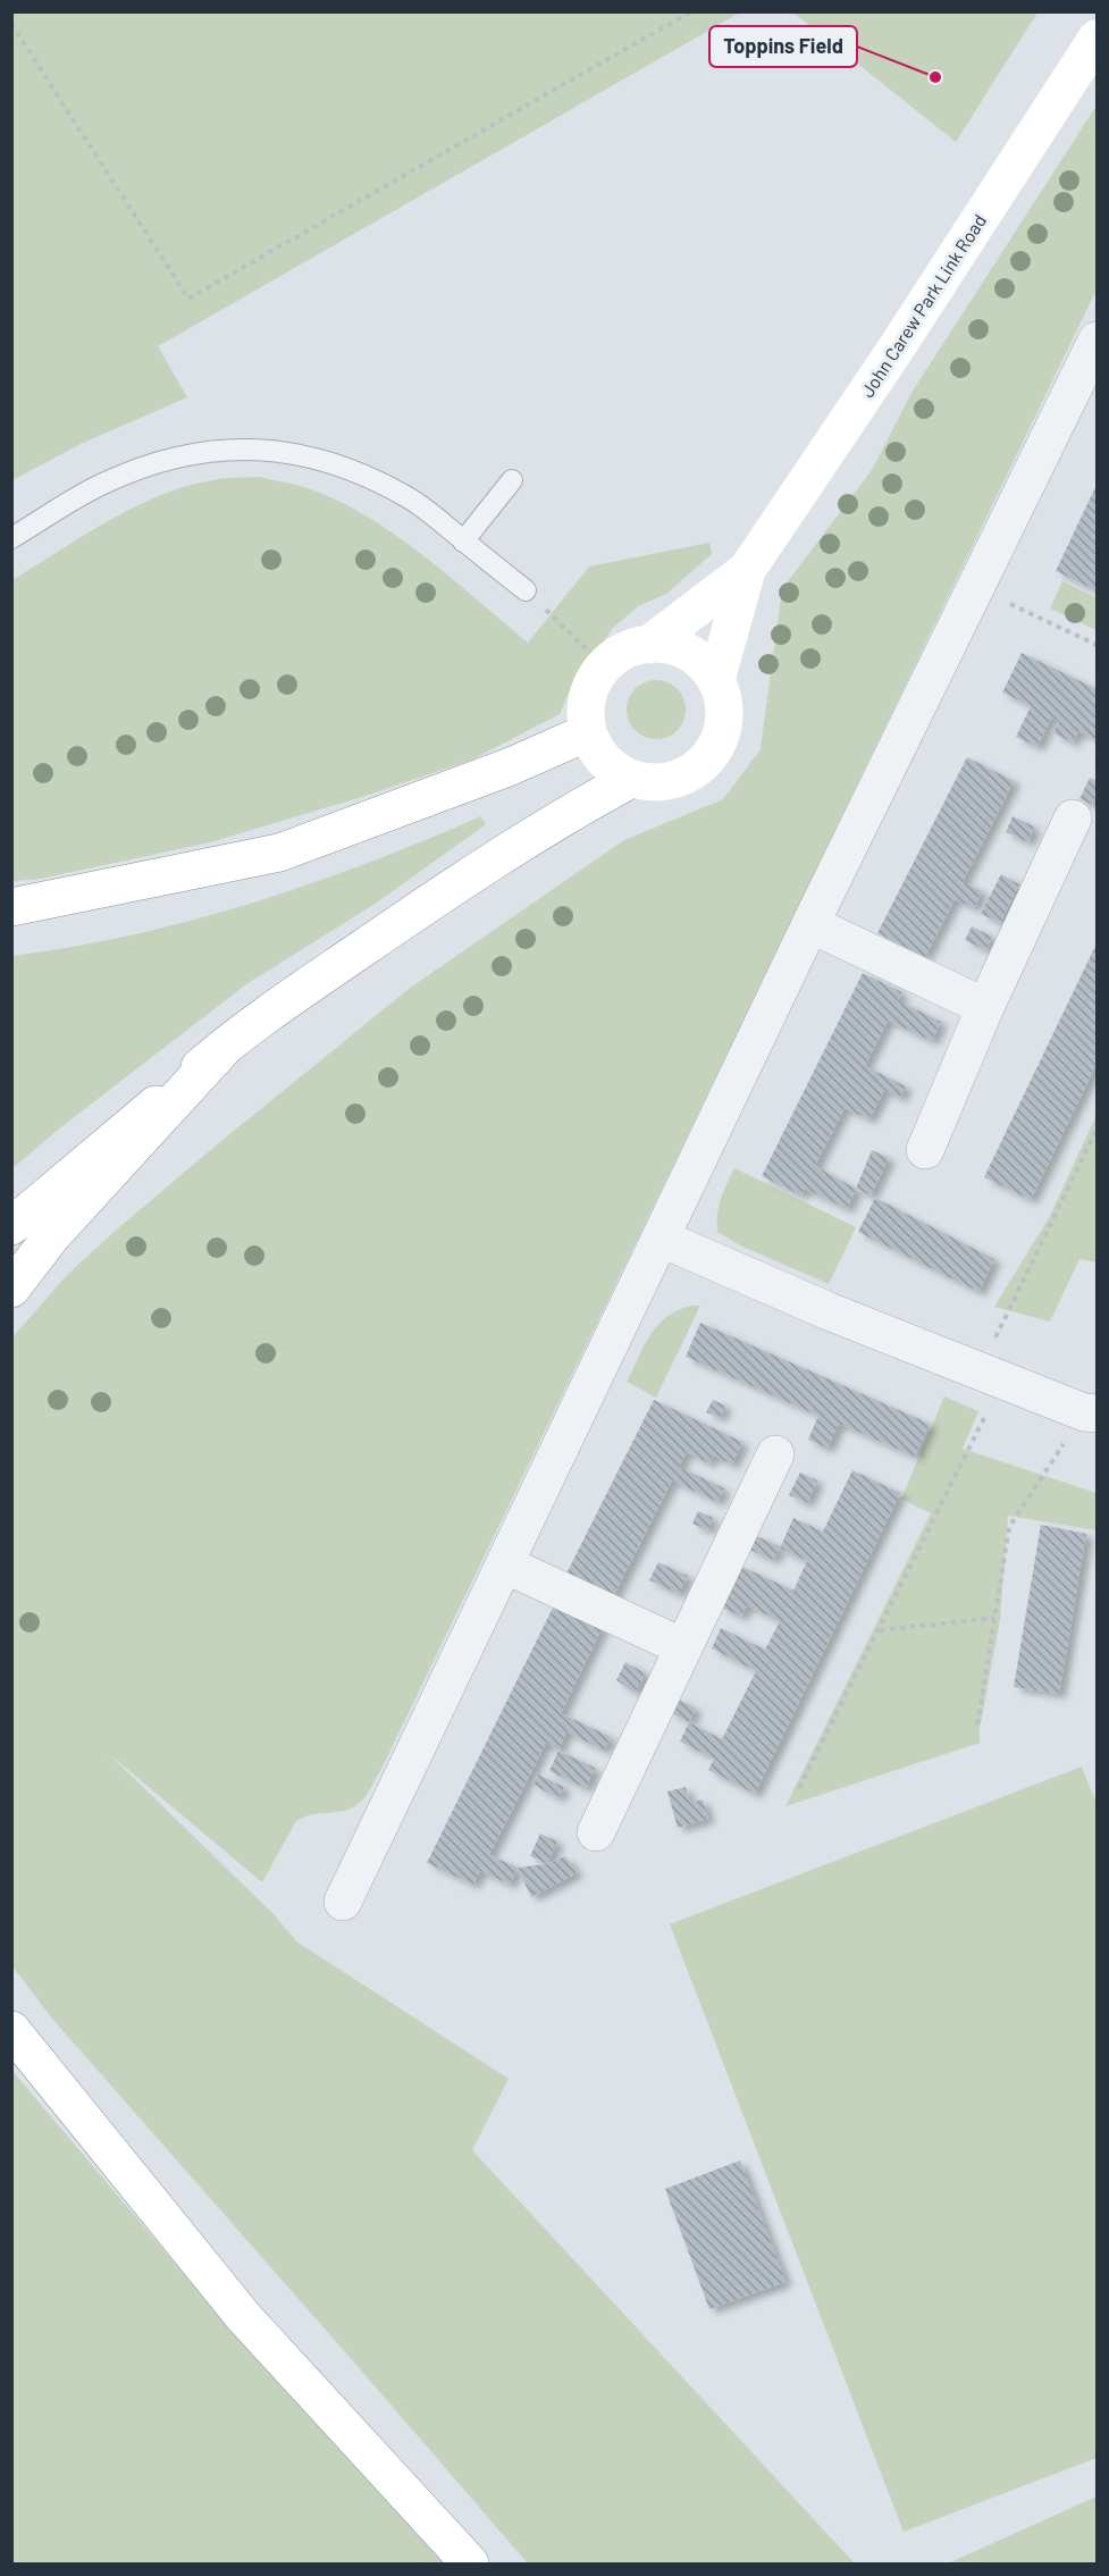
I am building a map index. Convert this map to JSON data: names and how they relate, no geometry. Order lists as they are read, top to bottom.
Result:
{
  "streets": {
    "main road": ["John Carew Park Link Road"]
  },
  "places": ["Toppins Field"]
}
